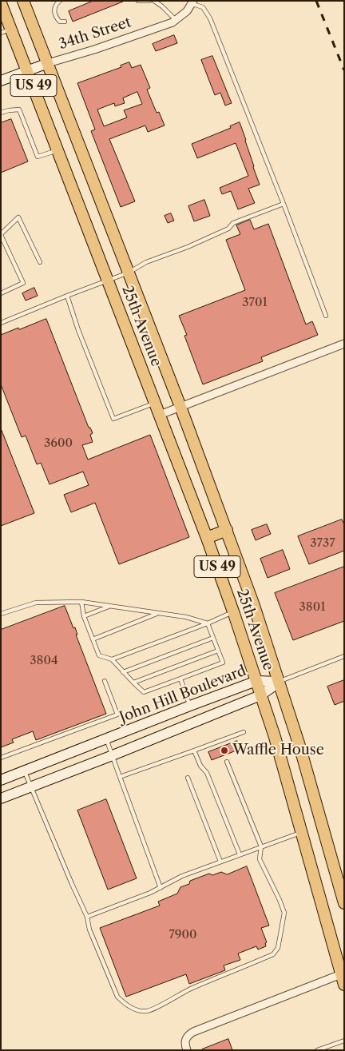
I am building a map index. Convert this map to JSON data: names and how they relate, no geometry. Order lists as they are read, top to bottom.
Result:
{
  "streets": {
    "main road": ["US 49", "25th Avenue"],
    "street": ["34th Street", "John Hill Boulevard"]
  },
  "crossings": [
    ["34th Street", "25th Avenue"],
    ["25th Avenue", "John Hill Boulevard"]
  ],
  "places": ["Waffle House"],
  "house_numbers": [
    "3701",
    "3600",
    "3737",
    "3801",
    "3804",
    "7900"
  ]
}
